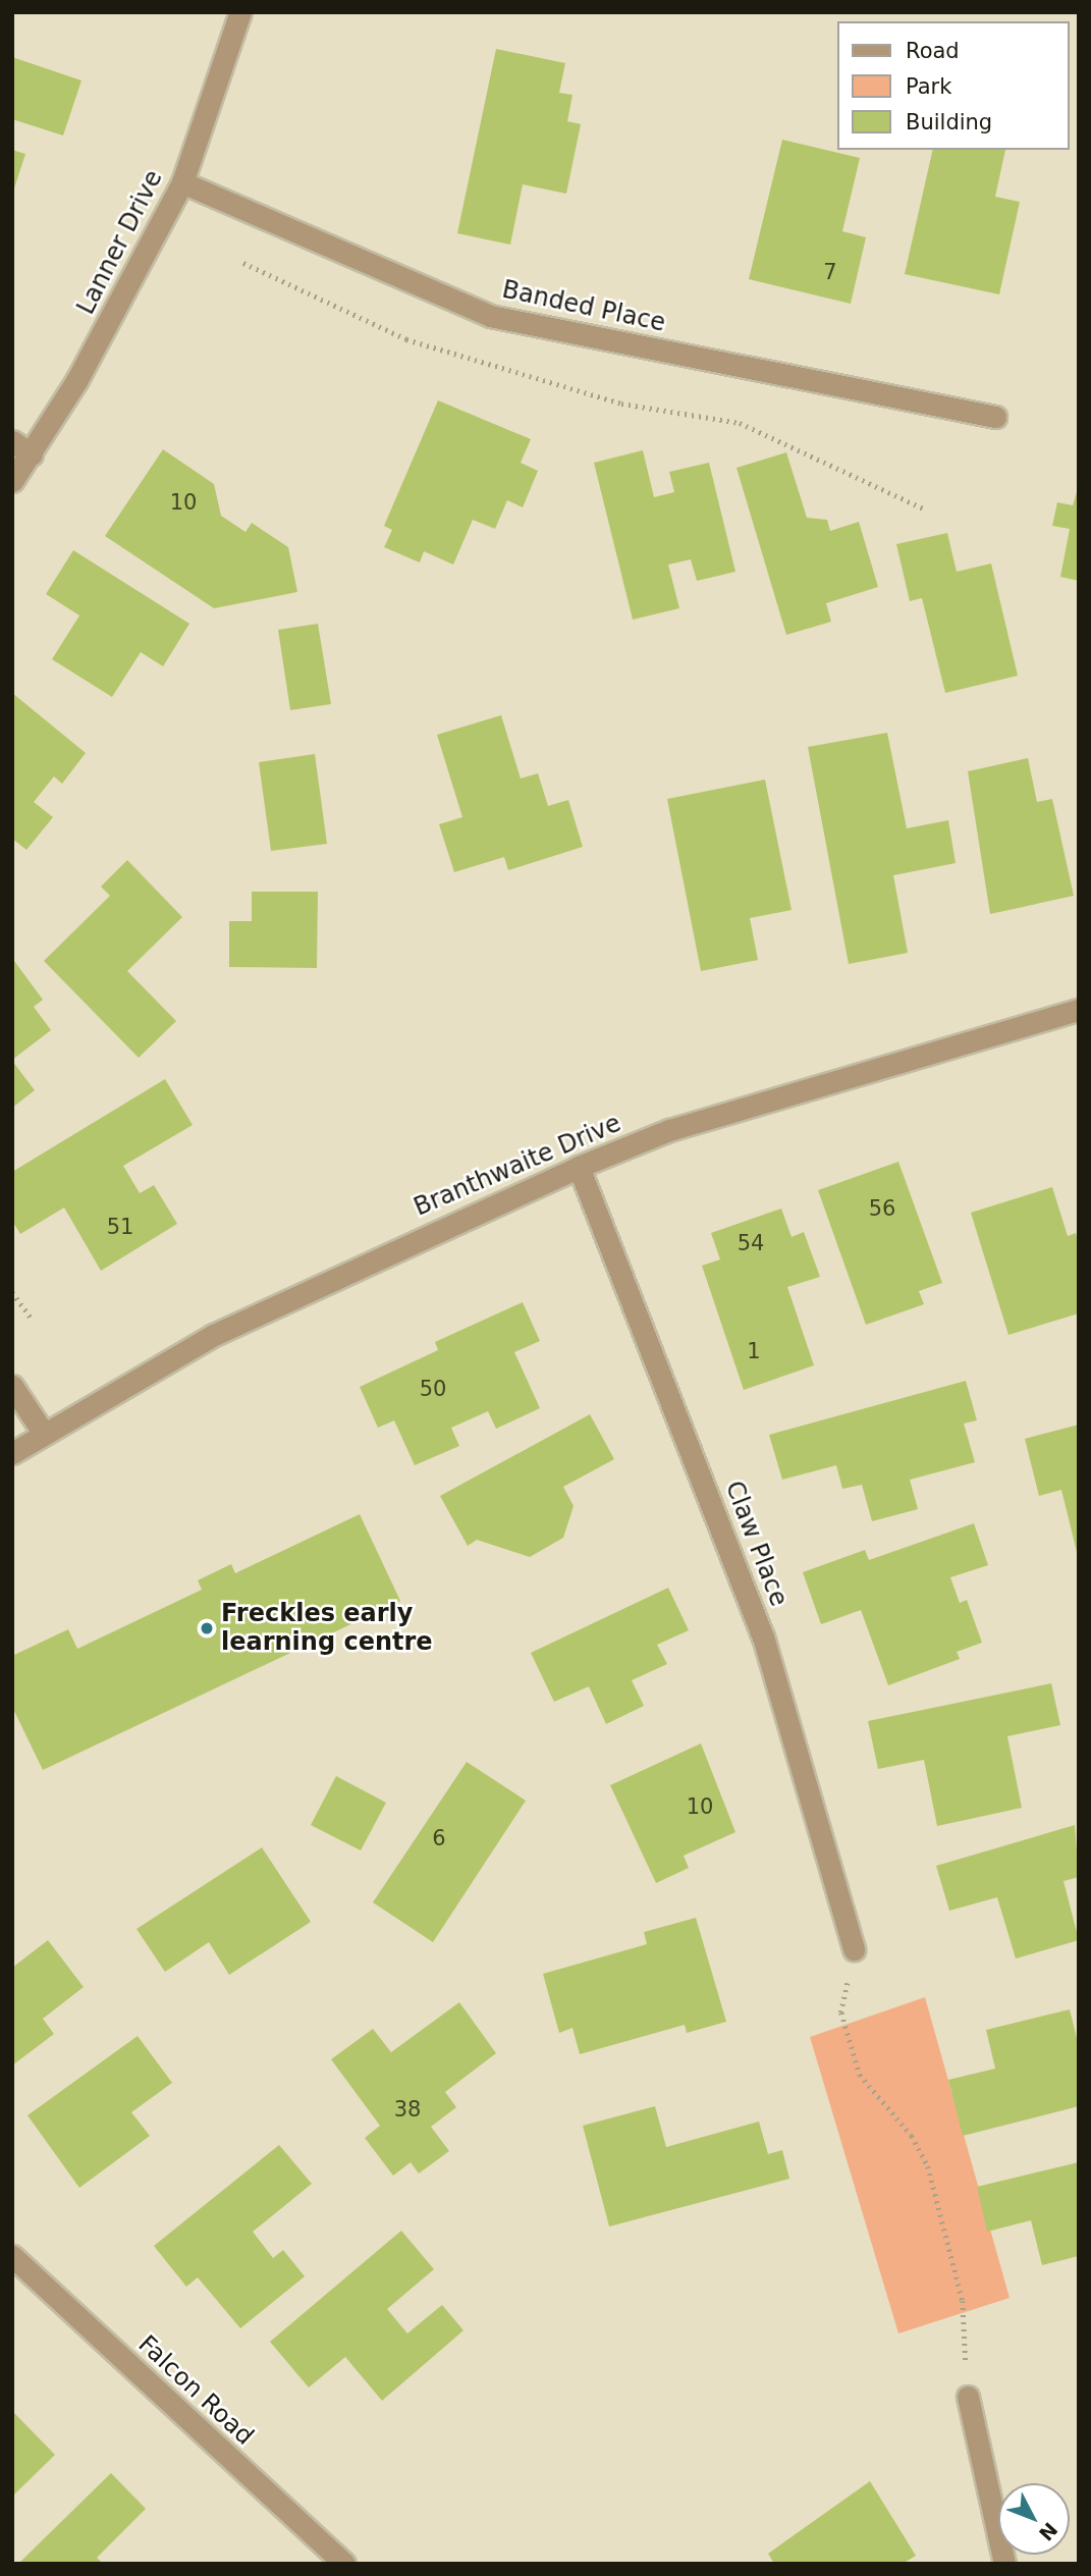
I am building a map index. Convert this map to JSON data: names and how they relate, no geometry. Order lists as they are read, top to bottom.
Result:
{
  "streets": {
    "street": [
      "Lanner Drive",
      "Banded Place",
      "Branthwaite Drive",
      "Claw Place",
      "Falcon Road"
    ]
  },
  "crossings": [
    ["Lanner Drive", "Banded Place"],
    ["Branthwaite Drive", "Claw Place"]
  ],
  "places": ["Freckles early learning centre"],
  "house_numbers": [
    "7",
    "10",
    "56",
    "51",
    "54",
    "1",
    "50",
    "10",
    "6",
    "38"
  ],
  "legend": ["Road", "Park", "Building"],
  "north": "bottom right"
}
